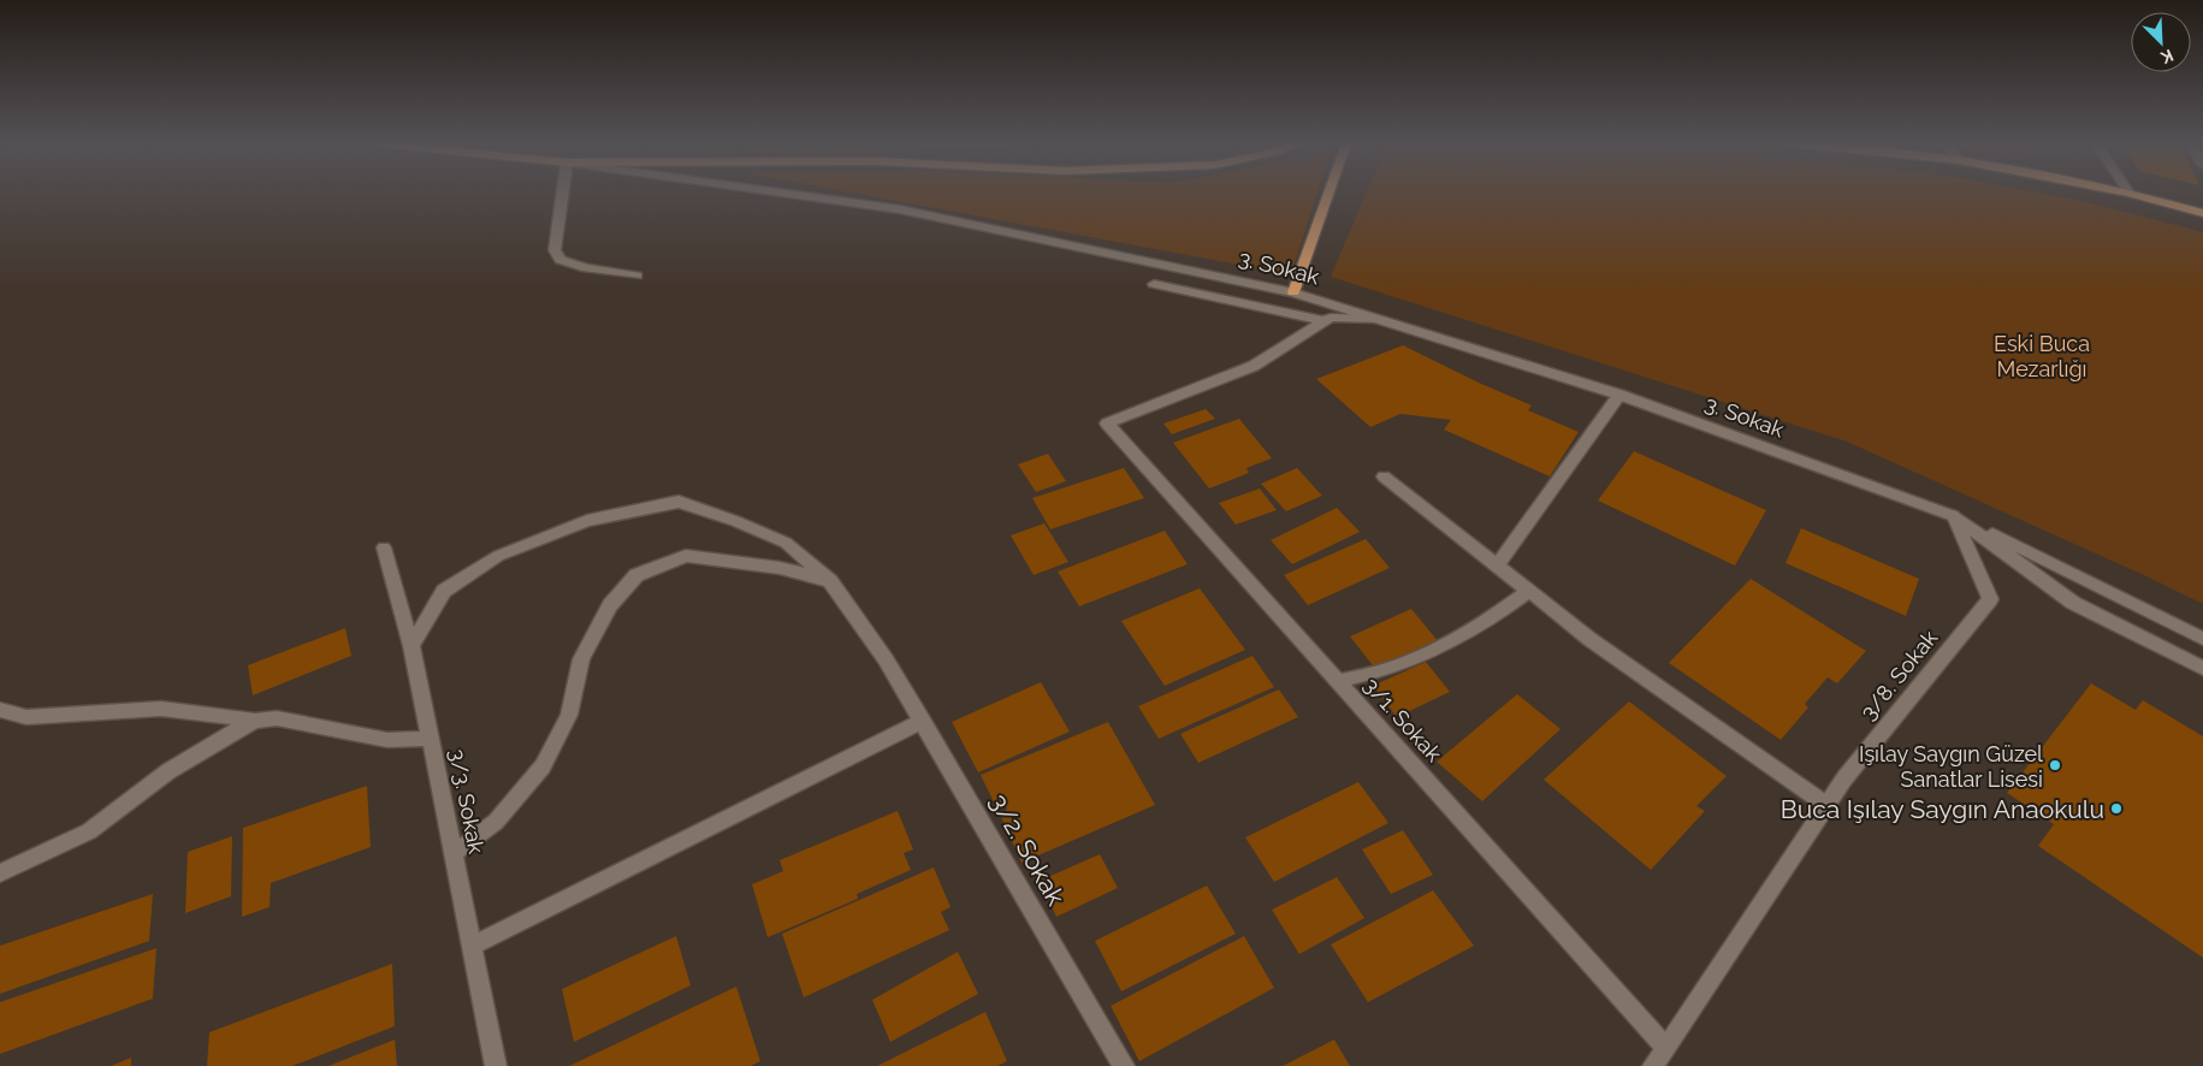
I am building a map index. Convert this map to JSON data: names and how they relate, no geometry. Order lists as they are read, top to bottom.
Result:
{
  "streets": {
    "street": [
      "3. Sokak",
      "3/8. Sokak",
      "3/1. Sokak",
      "3/3. Sokak",
      "3/2. Sokak"
    ]
  },
  "crossings": [
    ["3. Sokak", "3/8. Sokak"],
    ["3/8. Sokak", "3/1. Sokak"],
    ["3/3. Sokak", "3/2. Sokak"]
  ],
  "parks": ["Eski Buca Mezarlığı"],
  "places": ["Işılay Saygın Güzel Sanatlar Lisesi", "Buca Işılay Saygın Anaokulu"],
  "north": "bottom right"
}
